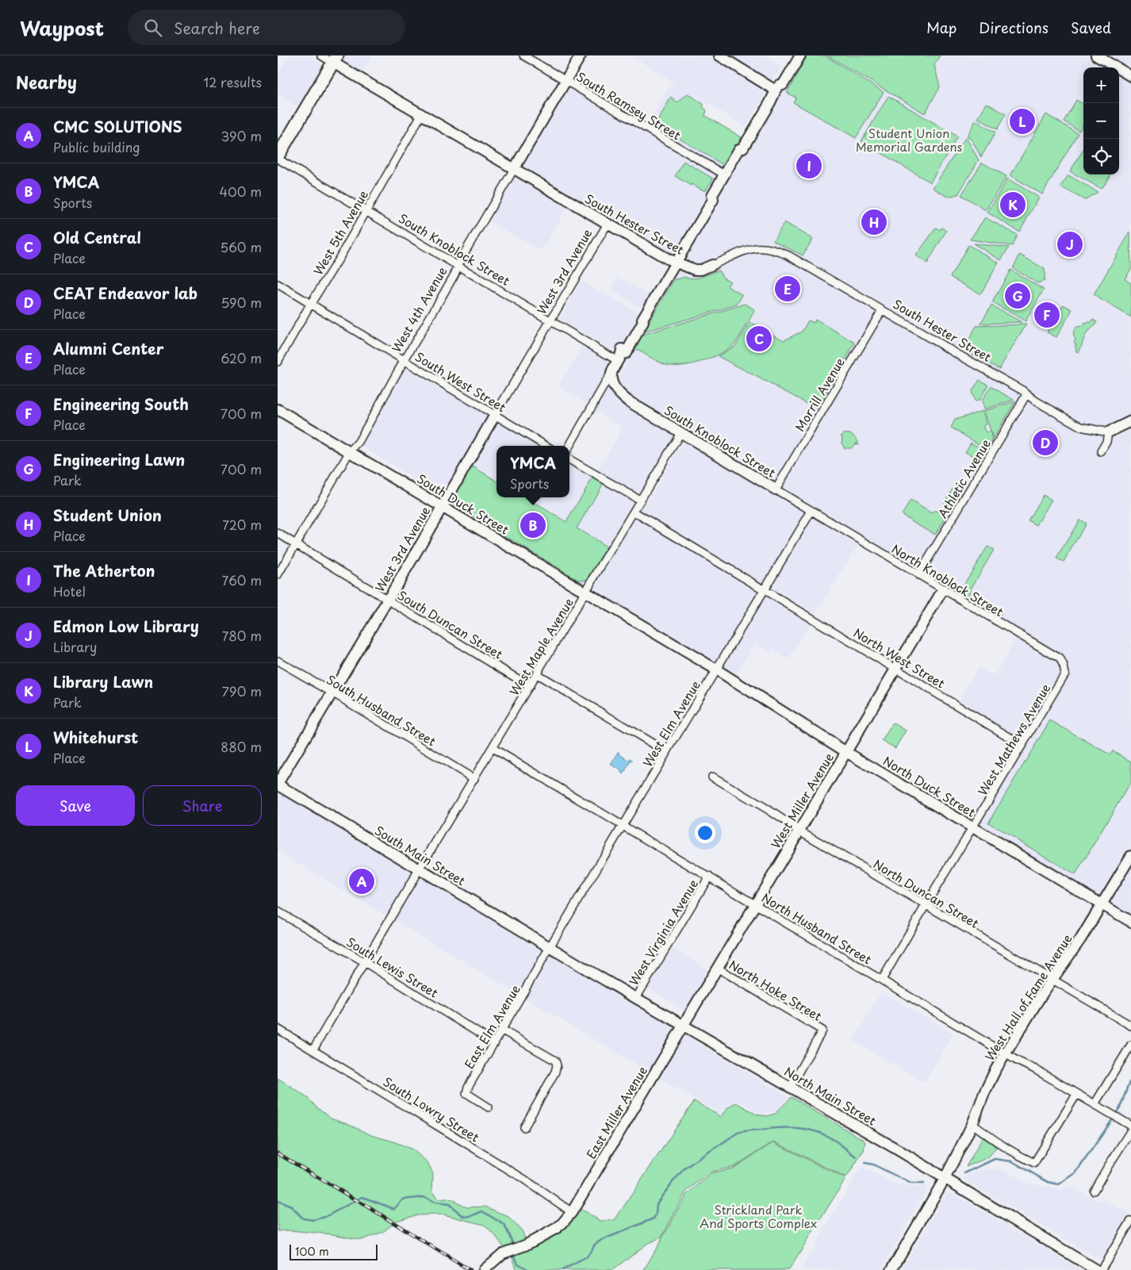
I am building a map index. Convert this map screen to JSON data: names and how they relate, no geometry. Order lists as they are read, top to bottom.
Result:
{
  "streets": {
    "street": [
      "South Ramsey Street",
      "South Hester Street",
      "West 5th Avenue",
      "South Knoblock Street",
      "West 3rd Avenue",
      "West 4th Avenue",
      "South West Street",
      "Morrill Avenue",
      "Athletic Avenue",
      "South Duck Street",
      "North Knoblock Street",
      "South Duncan Street",
      "West Maple Avenue",
      "North West Street",
      "South Husband Street",
      "West Elm Avenue",
      "West Mathews Avenue",
      "North Duck Street",
      "West Miller Avenue",
      "South Main Street",
      "North Duncan Street",
      "North Husband Street",
      "West Virginia Avenue",
      "South Lewis Street",
      "North Hoke Street",
      "West Hall of Fame Avenue",
      "East Elm Avenue",
      "North Main Street",
      "South Lowry Street",
      "East Miller Avenue"
    ]
  },
  "crossings": [
    ["South Ramsey Street", "West 4th Avenue"],
    ["South Hester Street", "West 5th Avenue"],
    ["South Hester Street", "West 3rd Avenue"],
    ["South Hester Street", "West 4th Avenue"],
    ["South Hester Street", "Morrill Avenue"],
    ["South Hester Street", "Athletic Avenue"],
    ["West 5th Avenue", "South Knoblock Street"],
    ["West 5th Avenue", "South West Street"],
    ["South Knoblock Street", "West 3rd Avenue"],
    ["South Knoblock Street", "West 4th Avenue"],
    ["South Knoblock Street", "Morrill Avenue"],
    ["South Knoblock Street", "North Knoblock Street"],
    ["South Knoblock Street", "West Maple Avenue"],
    ["South Knoblock Street", "West Elm Avenue"],
    ["West 3rd Avenue", "South West Street"],
    ["West 3rd Avenue", "South Duck Street"],
    ["West 3rd Avenue", "South Duncan Street"],
    ["West 3rd Avenue", "South Husband Street"],
    ["West 3rd Avenue", "South Main Street"],
    ["West 4th Avenue", "South West Street"],
    ["West 4th Avenue", "South Duck Street"],
    ["West 4th Avenue", "South Duncan Street"],
    ["Athletic Avenue", "North Knoblock Street"],
    ["South Duck Street", "West Maple Avenue"],
    ["South Duck Street", "West Elm Avenue"],
    ["South Duck Street", "North Duck Street"],
    ["North Knoblock Street", "West Elm Avenue"],
    ["North Knoblock Street", "West Mathews Avenue"],
    ["North Knoblock Street", "West Miller Avenue"],
    ["South Duncan Street", "West Maple Avenue"],
    ["West Maple Avenue", "South Husband Street"],
    ["West Maple Avenue", "South Main Street"],
    ["West Maple Avenue", "North Husband Street"],
    ["West Maple Avenue", "South Lewis Street"],
    ["West Maple Avenue", "South Lowry Street"],
    ["North West Street", "West Elm Avenue"],
    ["North West Street", "West Mathews Avenue"],
    ["North West Street", "West Miller Avenue"],
    ["West Elm Avenue", "North Duck Street"],
    ["West Elm Avenue", "South Main Street"],
    ["West Elm Avenue", "North Husband Street"],
    ["West Elm Avenue", "East Elm Avenue"],
    ["West Elm Avenue", "North Main Street"],
    ["West Mathews Avenue", "North Duck Street"],
    ["West Mathews Avenue", "North Duncan Street"],
    ["West Mathews Avenue", "North Husband Street"],
    ["North Duck Street", "West Miller Avenue"],
    ["North Duck Street", "West Hall of Fame Avenue"],
    ["West Miller Avenue", "North Duncan Street"],
    ["West Miller Avenue", "North Husband Street"],
    ["West Miller Avenue", "North Hoke Street"],
    ["West Miller Avenue", "North Main Street"],
    ["West Miller Avenue", "East Miller Avenue"],
    ["South Main Street", "East Elm Avenue"],
    ["South Main Street", "North Main Street"],
    ["North Duncan Street", "West Hall of Fame Avenue"],
    ["North Husband Street", "West Virginia Avenue"],
    ["North Husband Street", "West Hall of Fame Avenue"],
    ["West Virginia Avenue", "North Main Street"],
    ["South Lewis Street", "East Elm Avenue"],
    ["North Hoke Street", "North Main Street"],
    ["West Hall of Fame Avenue", "North Main Street"],
    ["East Elm Avenue", "North Main Street"],
    ["North Main Street", "East Miller Avenue"],
    ["South Lowry Street", "East Miller Avenue"]
  ],
  "parks": ["Student Union Memorial Gardens", "Strickland Park And Sports Complex"],
  "scale_bar": "100 m",
  "page": {
    "header": "Waypost",
    "search": "Search here",
    "nav": ["Map", "Directions", "Saved"],
    "heading": ["Nearby", "12 results"],
    "map_buttons": ["+", "−"],
    "list": [
      {
        "mark": "A",
        "name": "CMC SOLUTIONS",
        "note": "Public building",
        "value": "390 m"
      },
      {
        "mark": "B",
        "name": "YMCA",
        "note": "Sports",
        "value": "400 m"
      },
      {
        "mark": "C",
        "name": "Old Central",
        "note": "Place",
        "value": "560 m"
      },
      {
        "mark": "D",
        "name": "CEAT Endeavor lab",
        "note": "Place",
        "value": "590 m"
      },
      {
        "mark": "E",
        "name": "Alumni Center",
        "note": "Place",
        "value": "620 m"
      },
      {
        "mark": "F",
        "name": "Engineering South",
        "note": "Place",
        "value": "700 m"
      },
      {
        "mark": "G",
        "name": "Engineering Lawn",
        "note": "Park",
        "value": "700 m"
      },
      {
        "mark": "H",
        "name": "Student Union",
        "note": "Place",
        "value": "720 m"
      },
      {
        "mark": "I",
        "name": "The Atherton",
        "note": "Hotel",
        "value": "760 m"
      },
      {
        "mark": "J",
        "name": "Edmon Low Library",
        "note": "Library",
        "value": "780 m"
      },
      {
        "mark": "K",
        "name": "Library Lawn",
        "note": "Park",
        "value": "790 m"
      },
      {
        "mark": "L",
        "name": "Whitehurst",
        "note": "Place",
        "value": "880 m"
      }
    ],
    "pins": [
      "L",
      "I",
      "K",
      "H",
      "J",
      "E",
      "G",
      "F",
      "C",
      "D",
      "B",
      "A"
    ],
    "popup": ["YMCA", "Sports"],
    "buttons": ["Save", "Share"],
    "scale": "100 m"
  }
}
